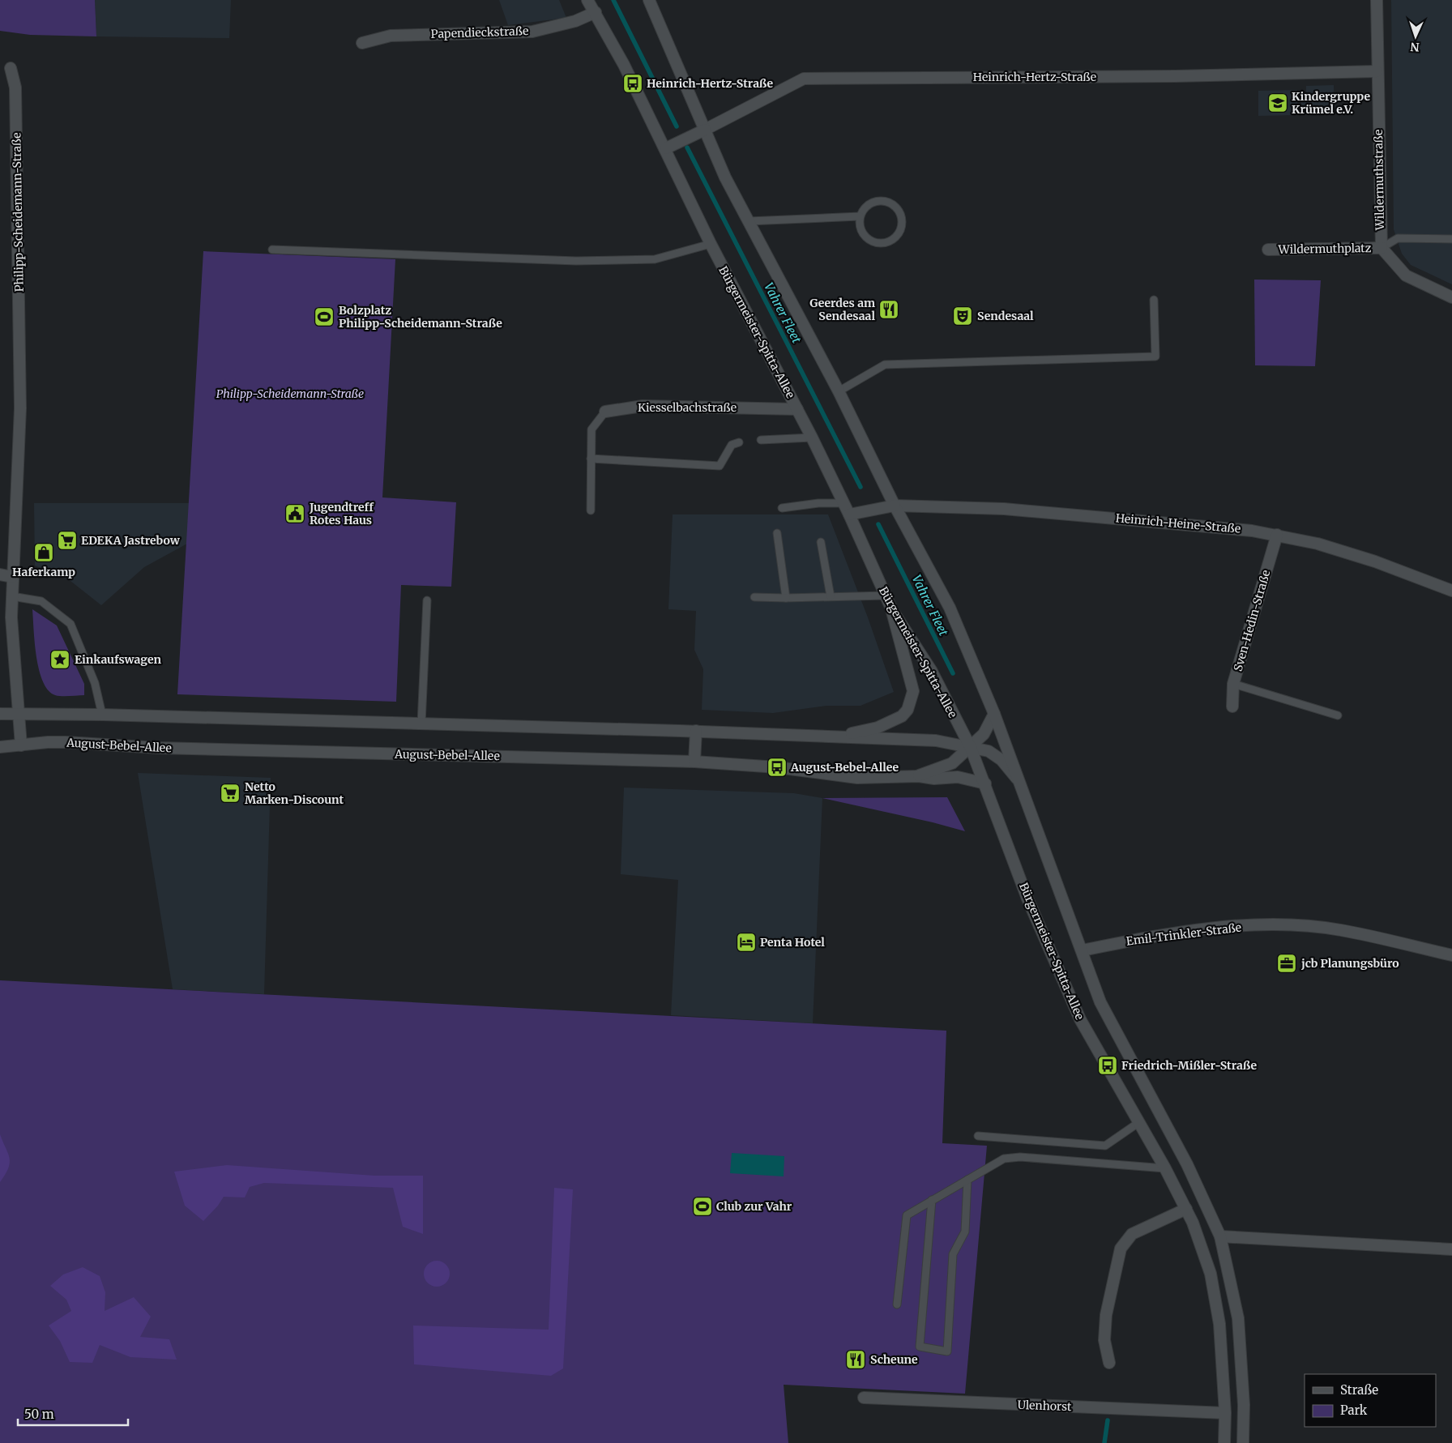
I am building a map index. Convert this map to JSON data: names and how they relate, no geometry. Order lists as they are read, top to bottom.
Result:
{
  "streets": {
    "street": [
      "Papendieckstraße",
      "Heinrich-Hertz-Straße",
      "Wildermuthstraße",
      "Philipp-Scheidemann-Straße",
      "Wildermuthplatz",
      "Bürgermeister-Spitta-Allee",
      "Kiesselbachstraße",
      "Heinrich-Heine-Straße",
      "Sven-Hedin-Straße",
      "August-Bebel-Allee",
      "Emil-Trinkler-Straße",
      "Ulenhorst"
    ]
  },
  "crossings": [
    ["Papendieckstraße", "Bürgermeister-Spitta-Allee"],
    ["Heinrich-Hertz-Straße", "Wildermuthstraße"],
    ["Wildermuthstraße", "Wildermuthplatz"],
    ["Philipp-Scheidemann-Straße", "August-Bebel-Allee"],
    ["Bürgermeister-Spitta-Allee", "Kiesselbachstraße"],
    ["Bürgermeister-Spitta-Allee", "August-Bebel-Allee"],
    ["Bürgermeister-Spitta-Allee", "Ulenhorst"],
    ["Heinrich-Heine-Straße", "Sven-Hedin-Straße"]
  ],
  "water": ["Vahrer Fleet"],
  "parks": ["Philipp-Scheidemann-Straße"],
  "places": {
    "bus stop": ["Heinrich-Hertz-Straße", "August-Bebel-Allee", "Friedrich-Mißler-Straße"],
    "school or university": ["Kindergruppe Krümel e.V."],
    "restaurant": ["Geerdes am Sendesaal", "Scheune"],
    "theatre": ["Sendesaal"],
    "sports": ["Bolzplatz Philipp-Scheidemann-Straße", "Club zur Vahr"],
    "public building": ["Jugendtreff Rotes Haus"],
    "supermarket": ["EDEKA Jastrebow", "Netto Marken-Discount"],
    "shop": ["Haferkamp"],
    "place": ["Einkaufswagen"],
    "hotel": ["Penta Hotel"],
    "office": ["jcb Planungsbüro"]
  },
  "legend": ["Straße", "Park"],
  "scale_bar": "50 m",
  "north": "bottom"
}
